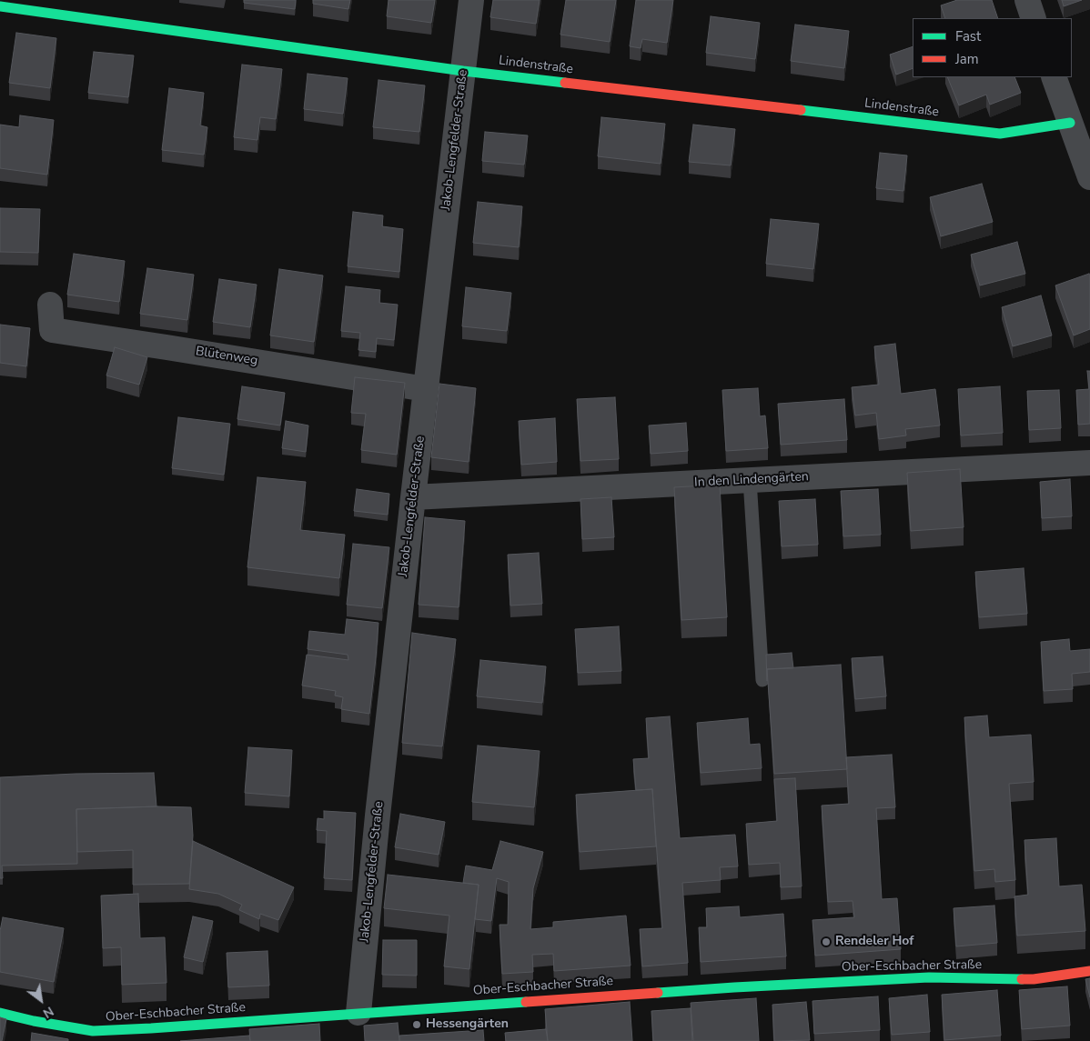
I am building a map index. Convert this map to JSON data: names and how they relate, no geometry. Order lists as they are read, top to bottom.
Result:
{
  "streets": {
    "street": [
      "Lindenstraße",
      "Jakob-Lengfelder-Straße",
      "Blütenweg",
      "In den Lindengärten",
      "Ober-Eschbacher Straße"
    ]
  },
  "crossings": [
    ["Lindenstraße", "Jakob-Lengfelder-Straße"],
    ["Jakob-Lengfelder-Straße", "Blütenweg"],
    ["Jakob-Lengfelder-Straße", "In den Lindengärten"],
    ["Jakob-Lengfelder-Straße", "Ober-Eschbacher Straße"]
  ],
  "places": ["Rendeler Hof", "Hessengärten"],
  "legend": ["Fast", "Jam"],
  "north": "bottom right"
}
